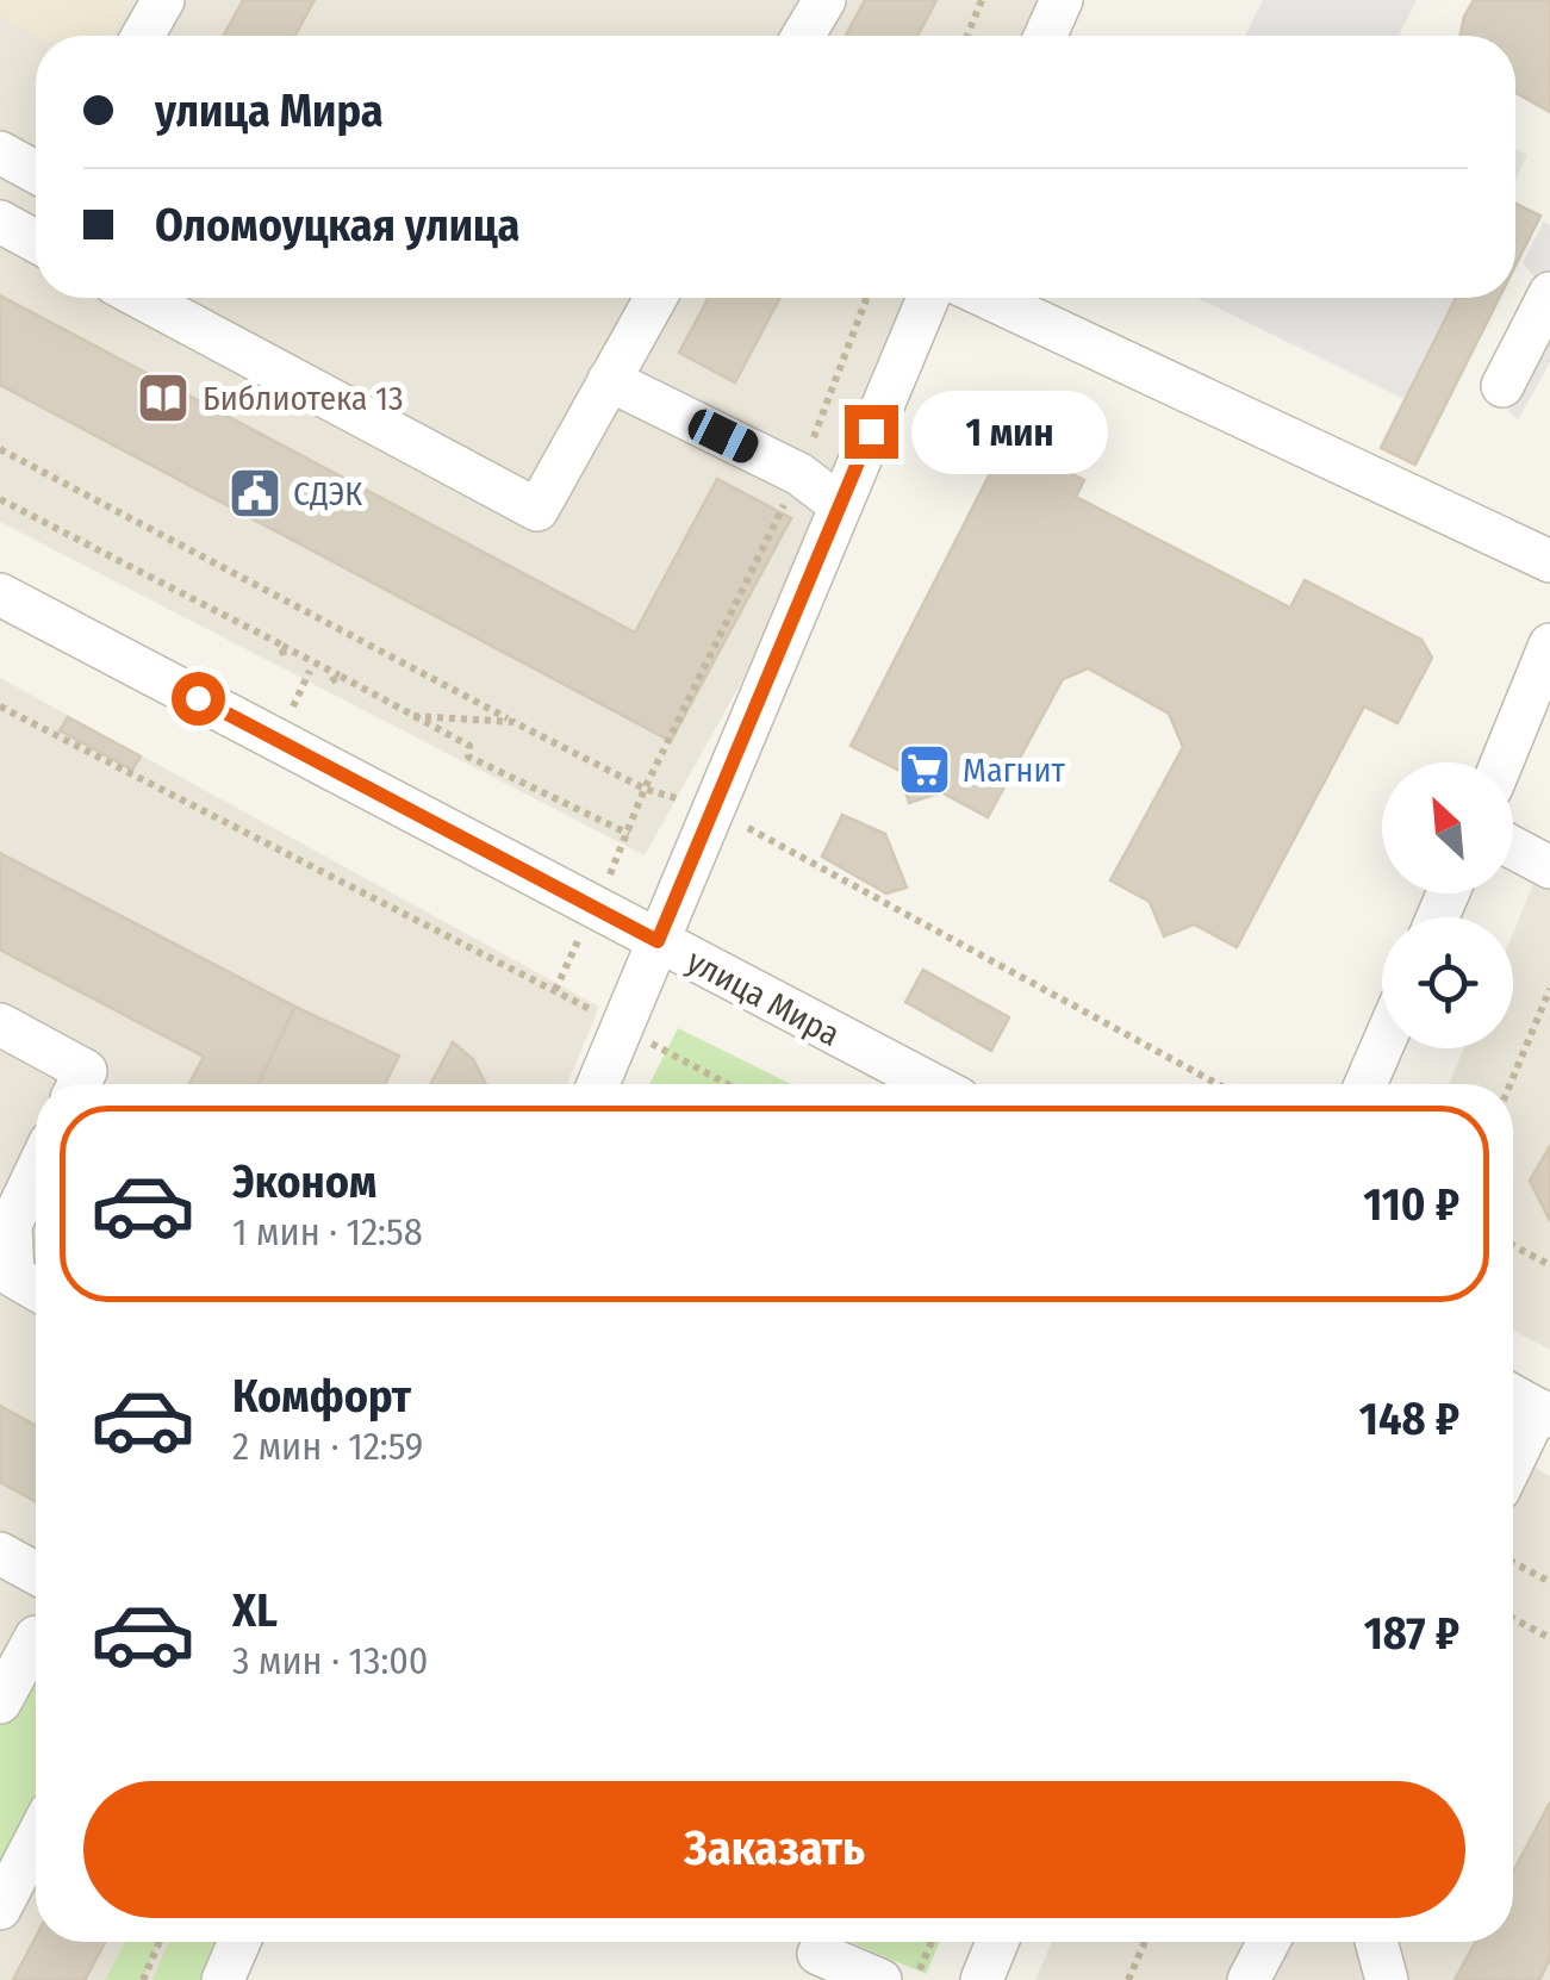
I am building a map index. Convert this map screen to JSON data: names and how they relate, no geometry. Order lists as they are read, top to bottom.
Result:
{
  "streets": {
    "street": ["улица Мира"]
  },
  "places": {
    "library": ["Библиотека 13"],
    "public building": ["СДЭК"],
    "supermarket": ["Магнит"]
  },
  "north": "top left",
  "page": {
    "banner": ["улица Мира", "Оломоуцкая улица"],
    "bubble": "1 мин",
    "list": [
      {
        "name": "Эконом",
        "note": "1 мин · 12:58",
        "value": "110 ₽"
      },
      {
        "name": "Комфорт",
        "note": "2 мин · 12:59",
        "value": "148 ₽"
      },
      {
        "name": "XL",
        "note": "3 мин · 13:00",
        "value": "187 ₽"
      }
    ],
    "buttons": "Заказать"
  }
}
